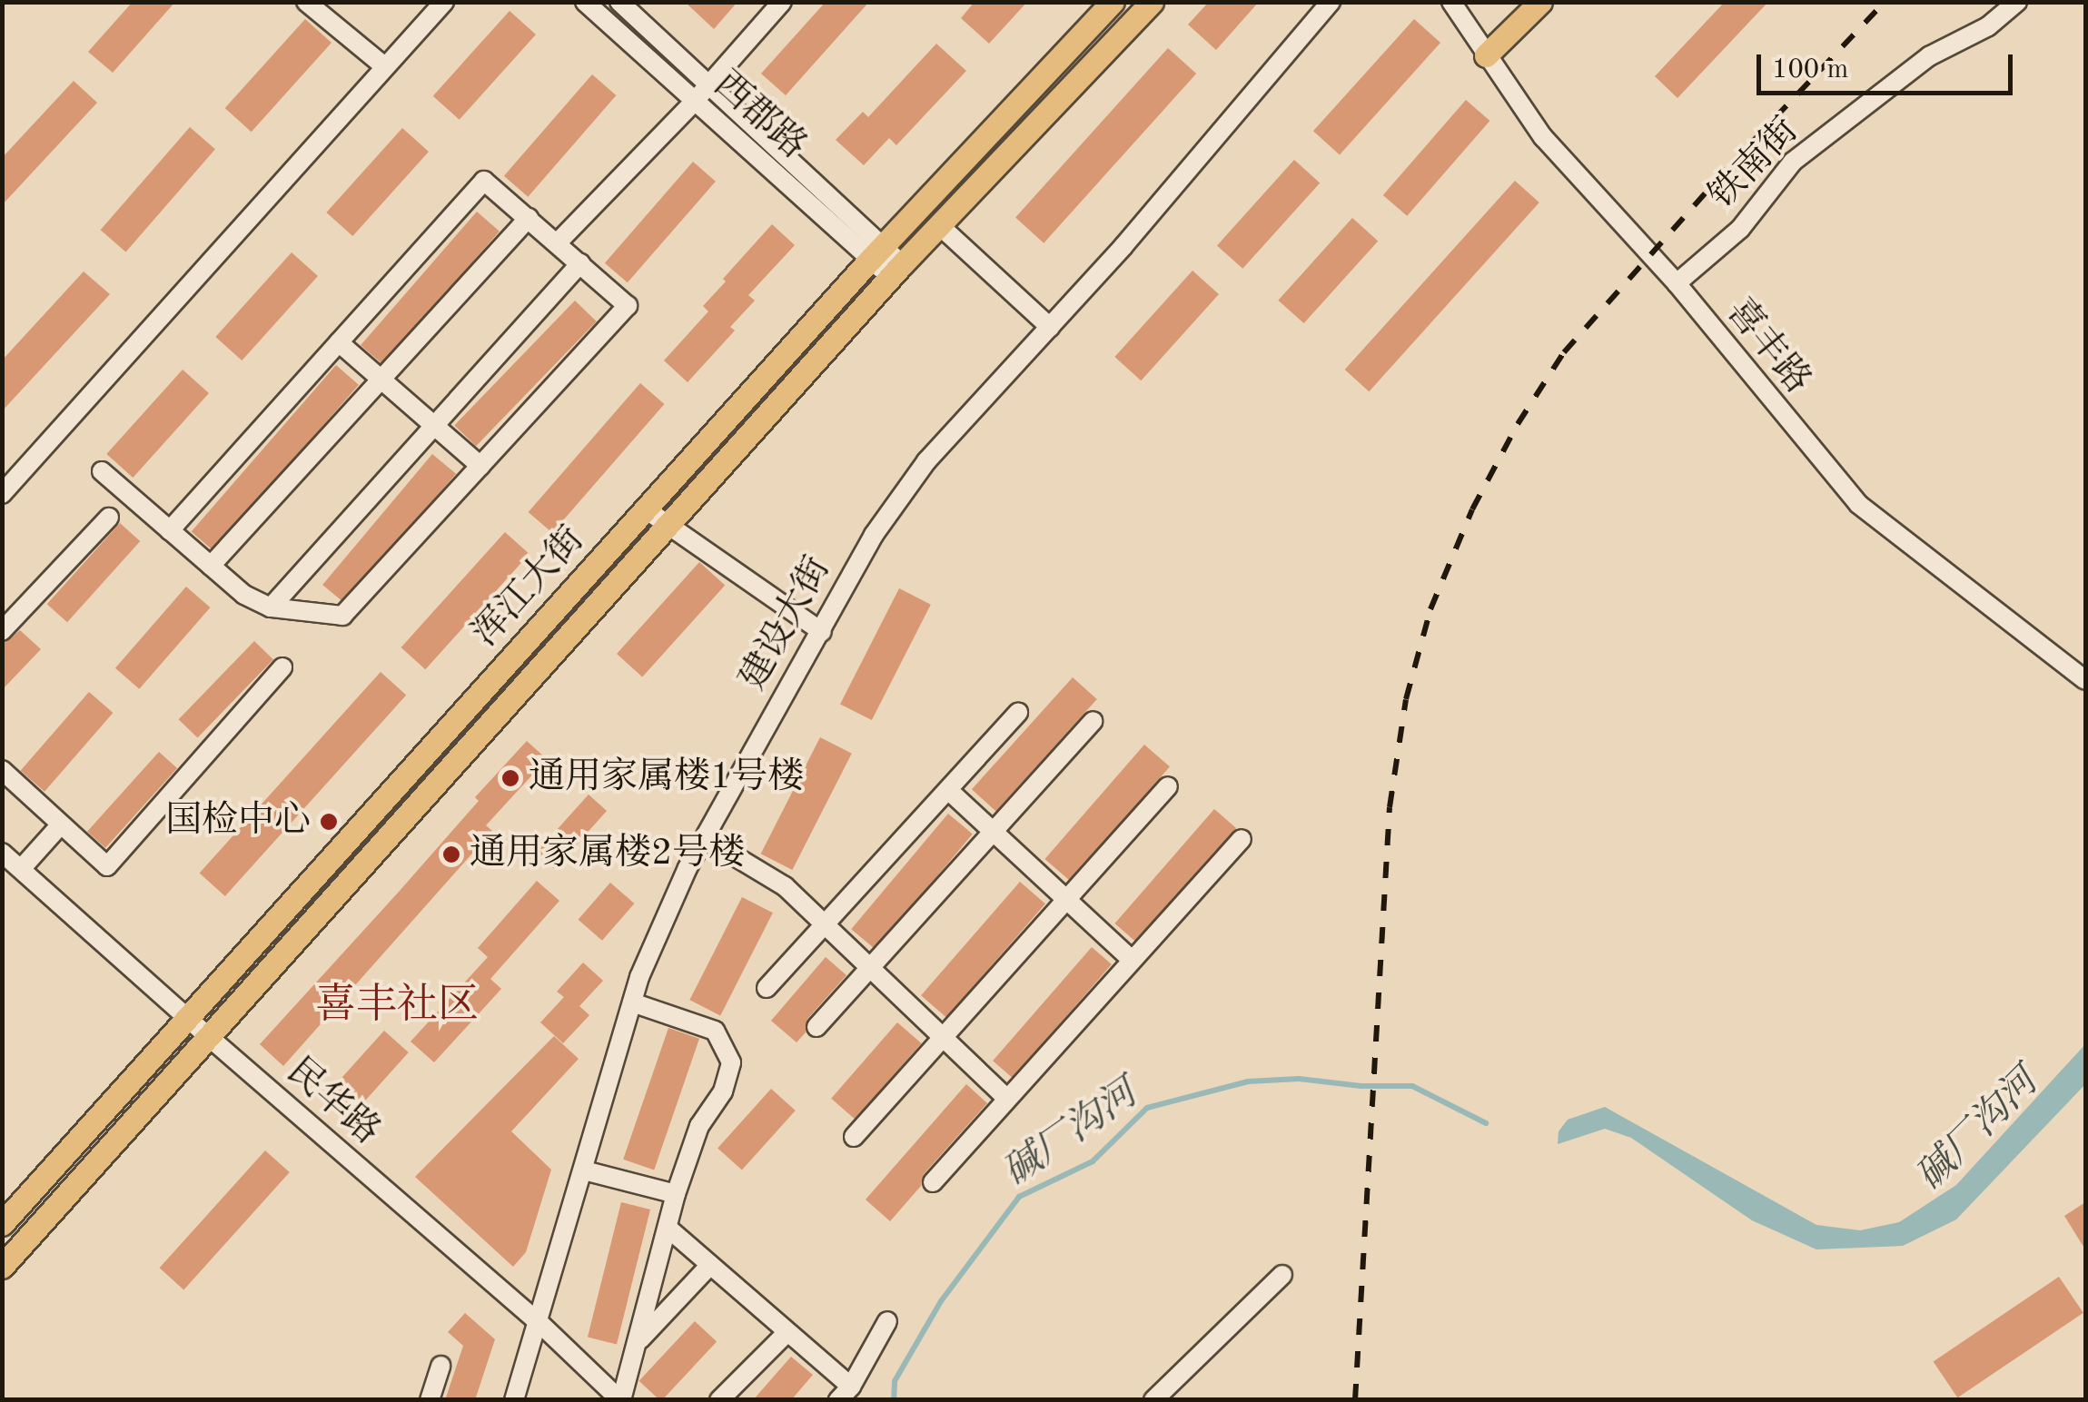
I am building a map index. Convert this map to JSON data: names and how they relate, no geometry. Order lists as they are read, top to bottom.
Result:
{
  "streets": {
    "main road": ["浑江大街"],
    "street": [
      "西郡路",
      "铁南街",
      "喜丰路",
      "建设大街",
      "民华路"
    ]
  },
  "crossings": [
    ["西郡路", "浑江大街"],
    ["铁南街", "喜丰路"],
    ["浑江大街", "民华路"],
    ["建设大街", "民华路"]
  ],
  "districts": ["喜丰社区"],
  "water": ["碱厂沟河"],
  "places": ["通用家属楼1号楼", "国检中心", "通用家属楼2号楼"],
  "scale_bar": "100 m"
}
